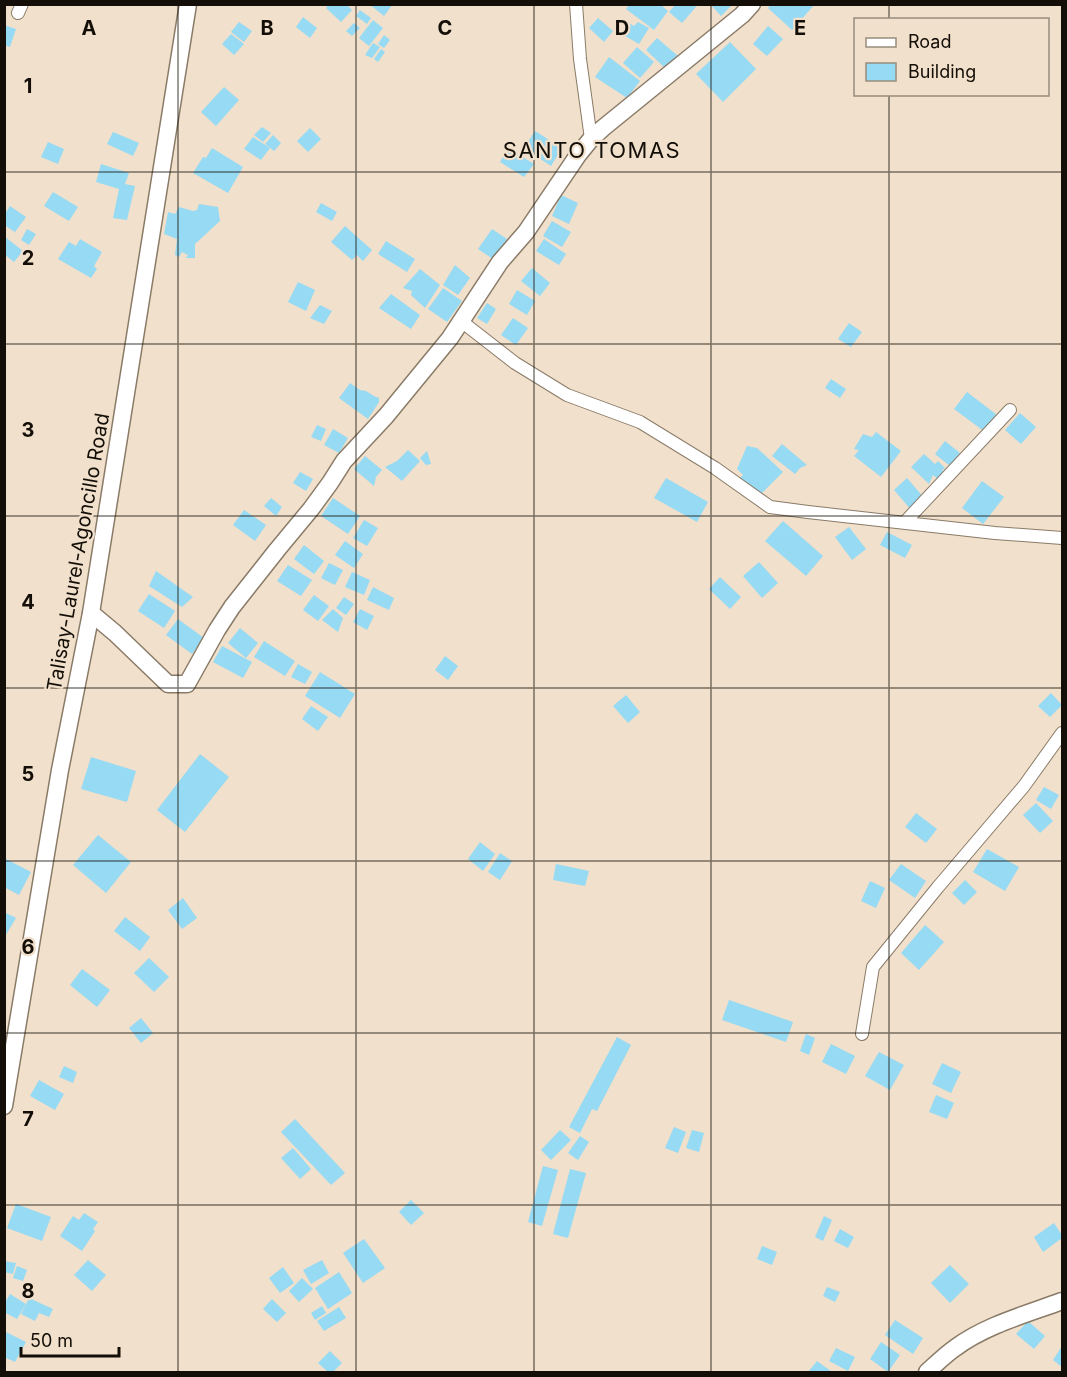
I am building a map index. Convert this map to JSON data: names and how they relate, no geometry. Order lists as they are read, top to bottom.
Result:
{
  "streets": {
    "main road": ["Talisay-Laurel-Agoncillo Road"]
  },
  "districts": ["SANTO TOMAS"],
  "legend": ["Road", "Building"],
  "scale_bar": "50 m",
  "grid": {
    "columns": [
      "A",
      "B",
      "C",
      "D",
      "E"
    ],
    "rows": [
      "1",
      "2",
      "3",
      "4",
      "5",
      "6",
      "7",
      "8"
    ]
  }
}
